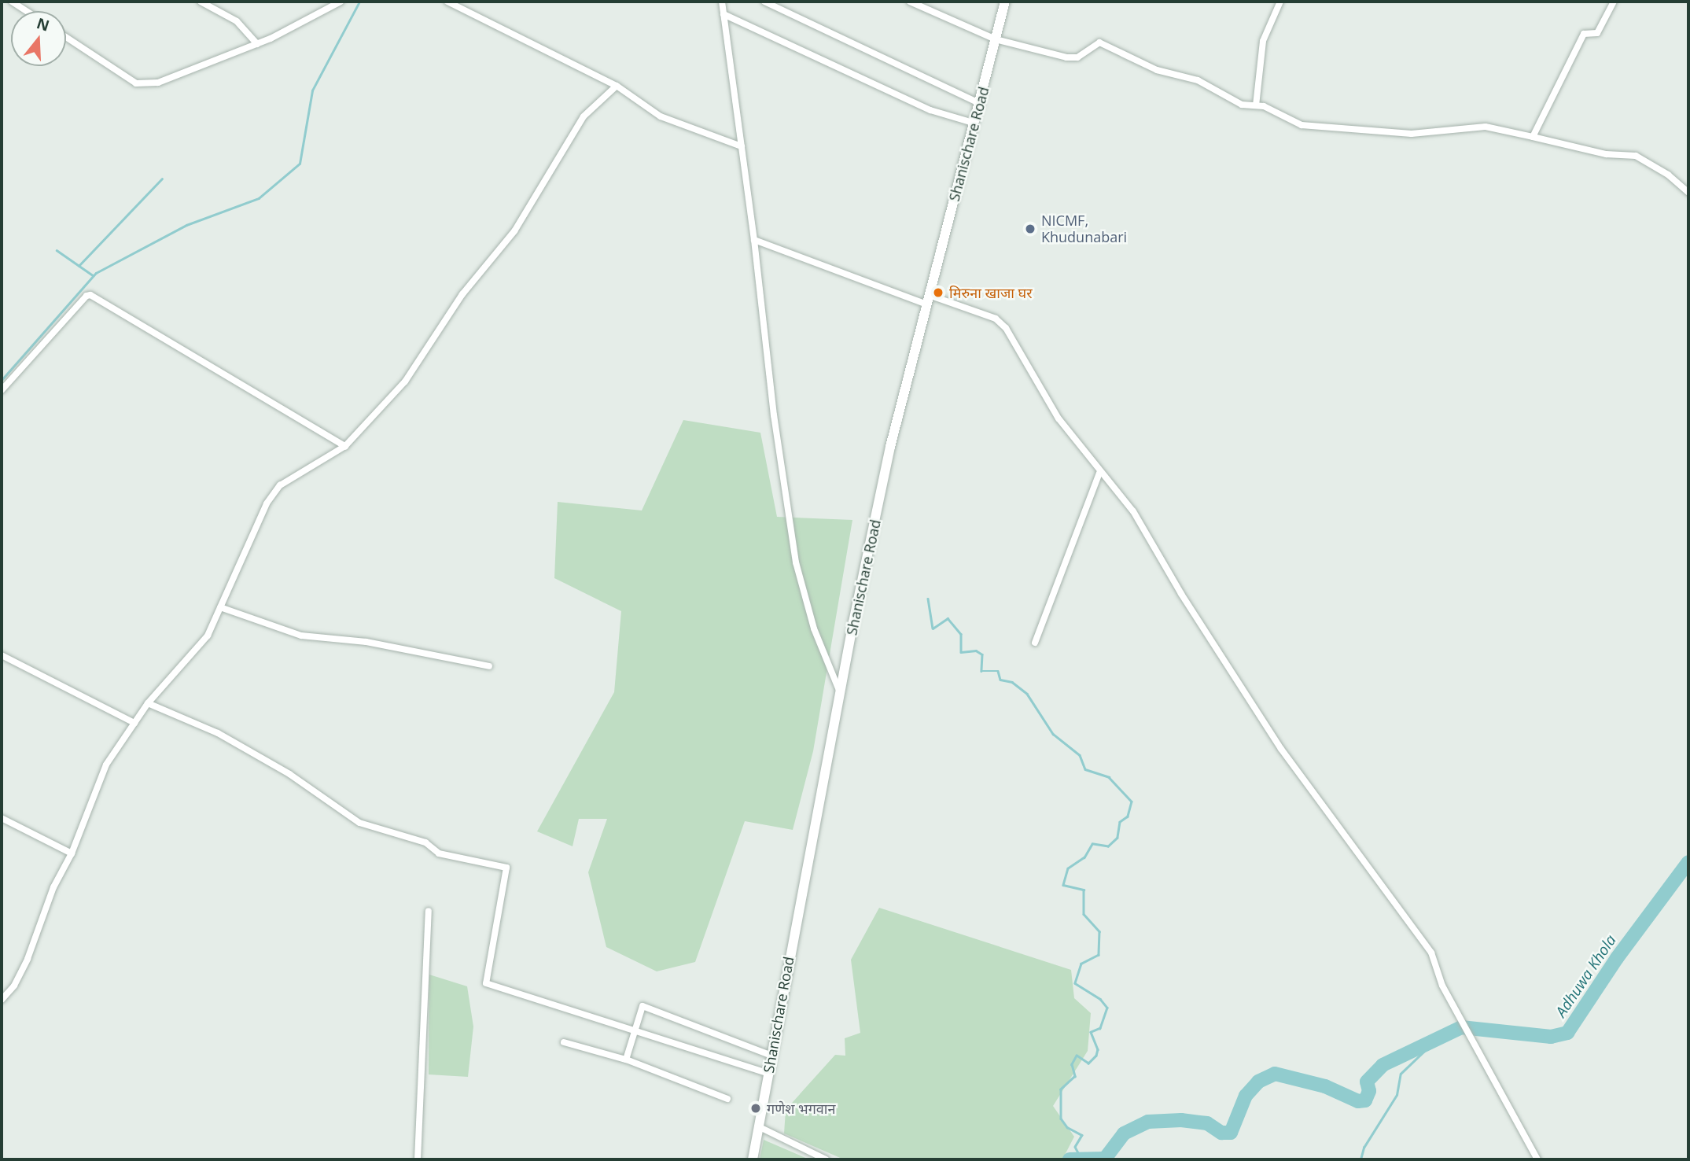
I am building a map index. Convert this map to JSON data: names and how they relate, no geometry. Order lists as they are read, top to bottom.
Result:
{
  "streets": {
    "street": ["Shanischare Road"]
  },
  "water": ["Adhuwa Khola"],
  "places": ["NICMF, Khudunabari", "मिरुना खाजा घर", "गणेश भगवान"],
  "north": "top"
}
